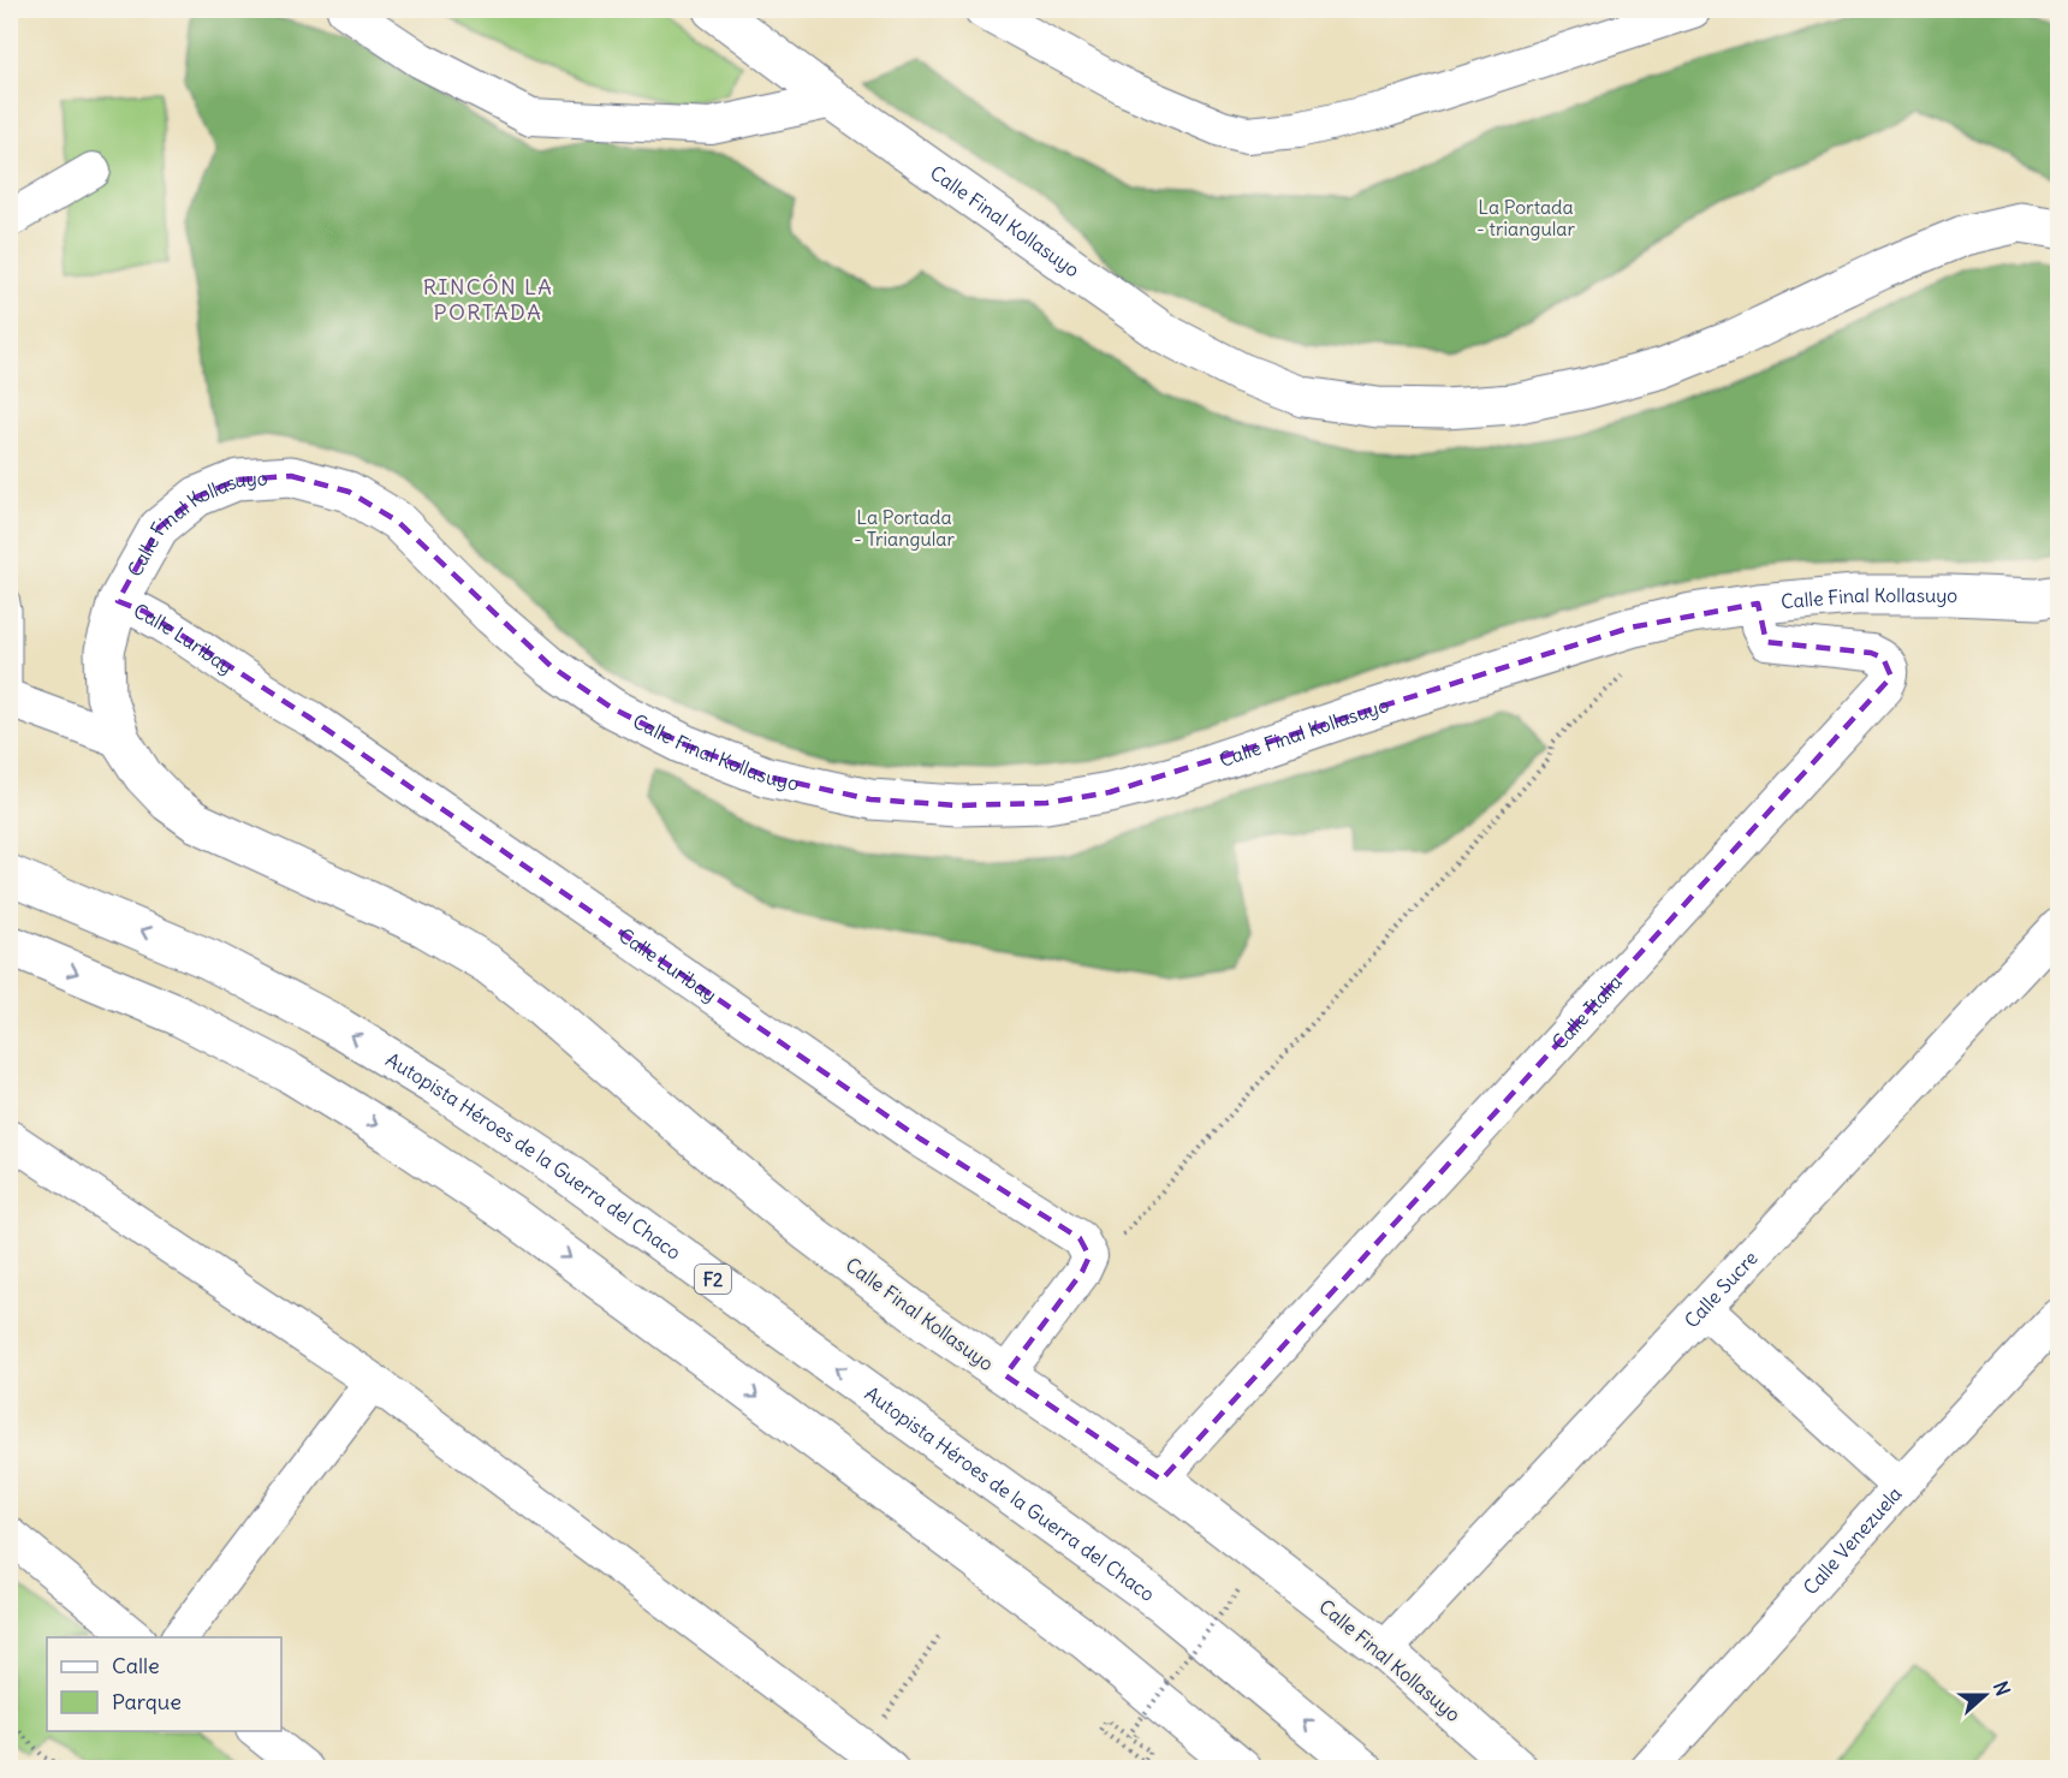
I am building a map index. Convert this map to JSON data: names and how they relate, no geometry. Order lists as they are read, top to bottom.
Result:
{
  "streets": {
    "main road": ["Calle Final Kollasuyo", "Autopista Héroes de la Guerra del Chaco", "F2"],
    "street": [
      "Calle Luribay",
      "Calle Italia",
      "Calle Sucre",
      "Calle Venezuela"
    ]
  },
  "crossings": [
    ["Calle Final Kollasuyo", "Calle Luribay"],
    ["Calle Final Kollasuyo", "Calle Italia"],
    ["Calle Final Kollasuyo", "Calle Sucre"]
  ],
  "districts": ["RINCÓN LA PORTADA"],
  "parks": ["La Portada - triangular", "La Portada - Triangular"],
  "legend": ["Calle", "Parque"],
  "north": "right"
}
